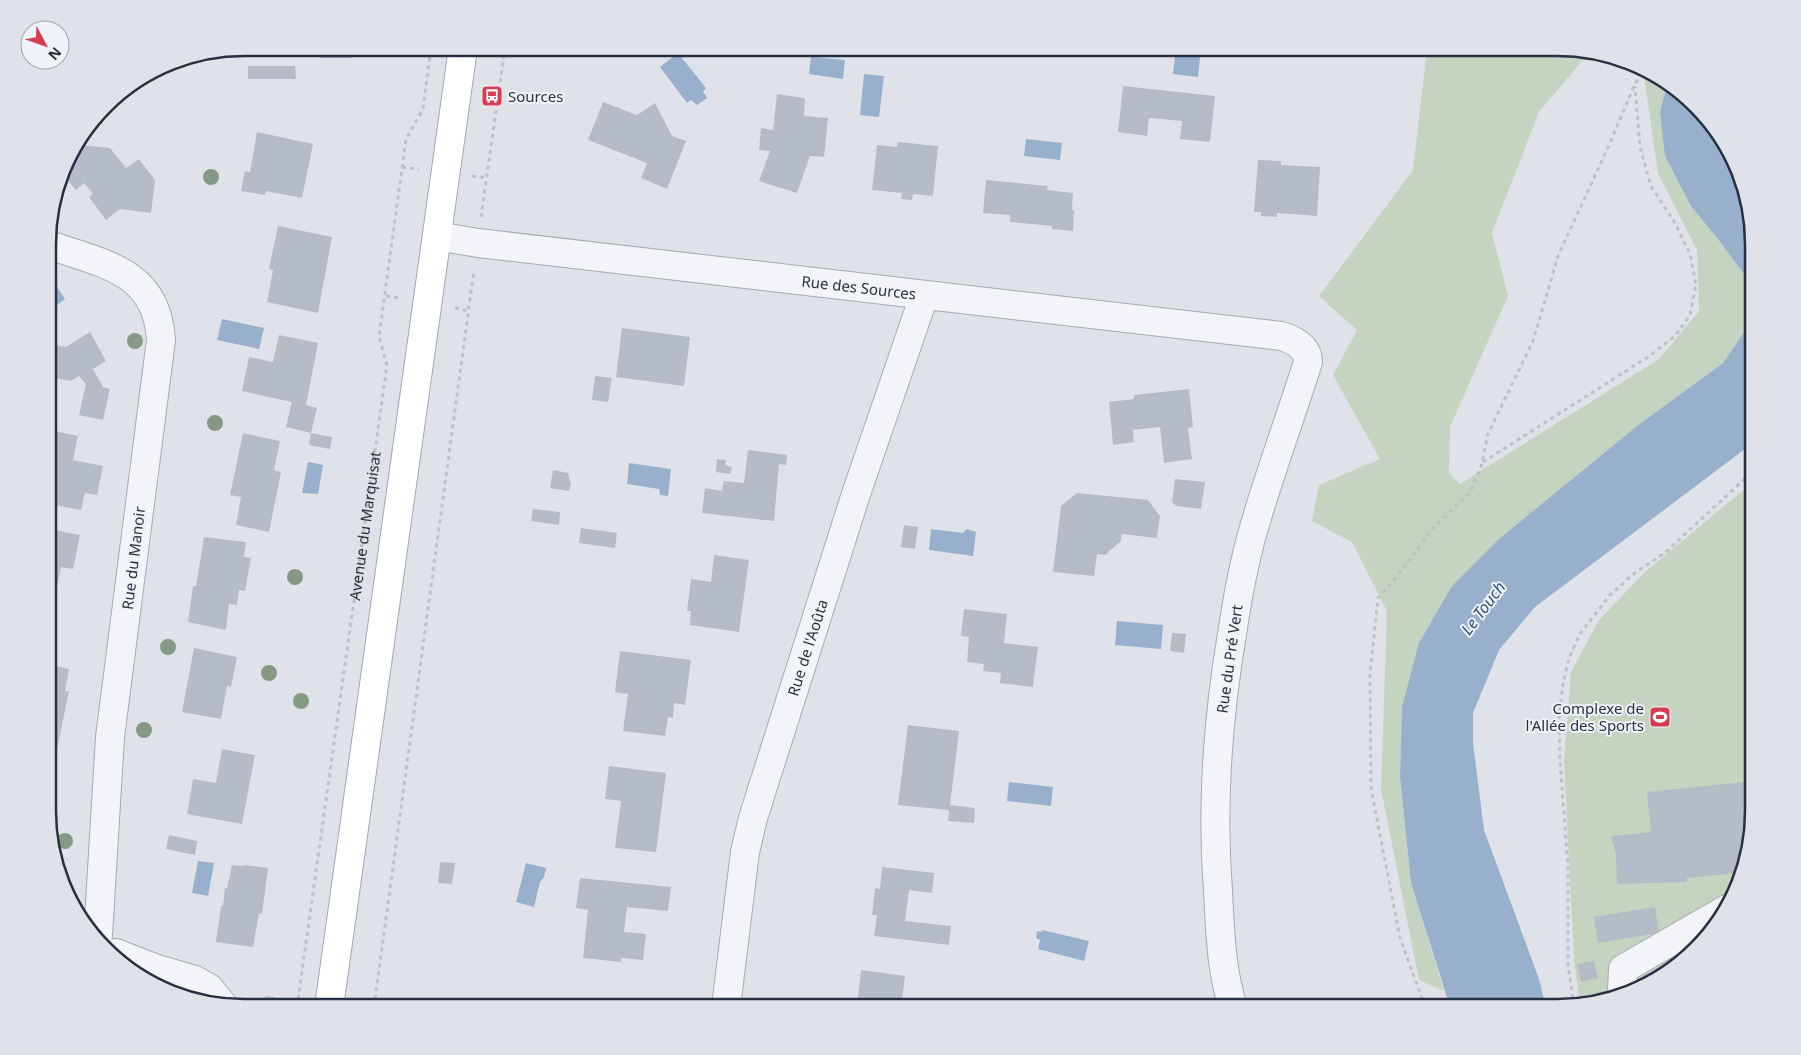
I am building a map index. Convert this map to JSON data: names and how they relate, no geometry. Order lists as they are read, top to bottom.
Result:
{
  "streets": {
    "main road": ["Avenue du Marquisat"],
    "street": [
      "Rue des Sources",
      "Rue du Manoir",
      "Rue de l'Aoûta",
      "Rue du Pré Vert"
    ]
  },
  "crossings": [
    ["Rue des Sources", "Avenue du Marquisat"],
    ["Rue des Sources", "Rue de l'Aoûta"],
    ["Rue des Sources", "Rue du Pré Vert"]
  ],
  "water": ["Le Touch"],
  "places": {
    "bus stop": ["Sources"],
    "sports": ["Complexe de l'Allée des Sports"]
  },
  "north": "bottom right"
}
